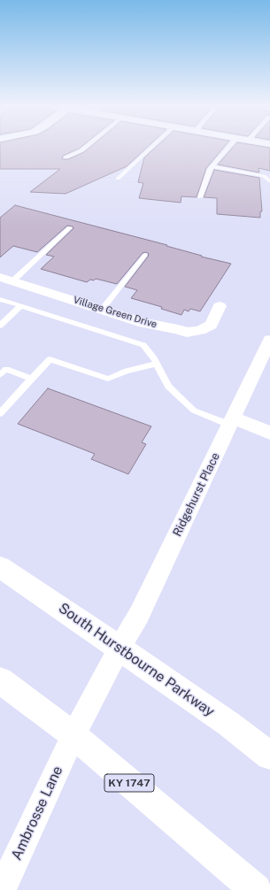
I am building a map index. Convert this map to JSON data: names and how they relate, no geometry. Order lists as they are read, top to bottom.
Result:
{
  "streets": {
    "main road": ["South Hurstbourne Parkway", "KY 1747"],
    "street": ["Village Green Drive", "Ridgehurst Place", "Ambrosse Lane"]
  },
  "crossings": [
    ["Ridgehurst Place", "South Hurstbourne Parkway"],
    ["Ridgehurst Place", "KY 1747"],
    ["Ridgehurst Place", "Ambrosse Lane"],
    ["KY 1747", "Ambrosse Lane"]
  ]
}
